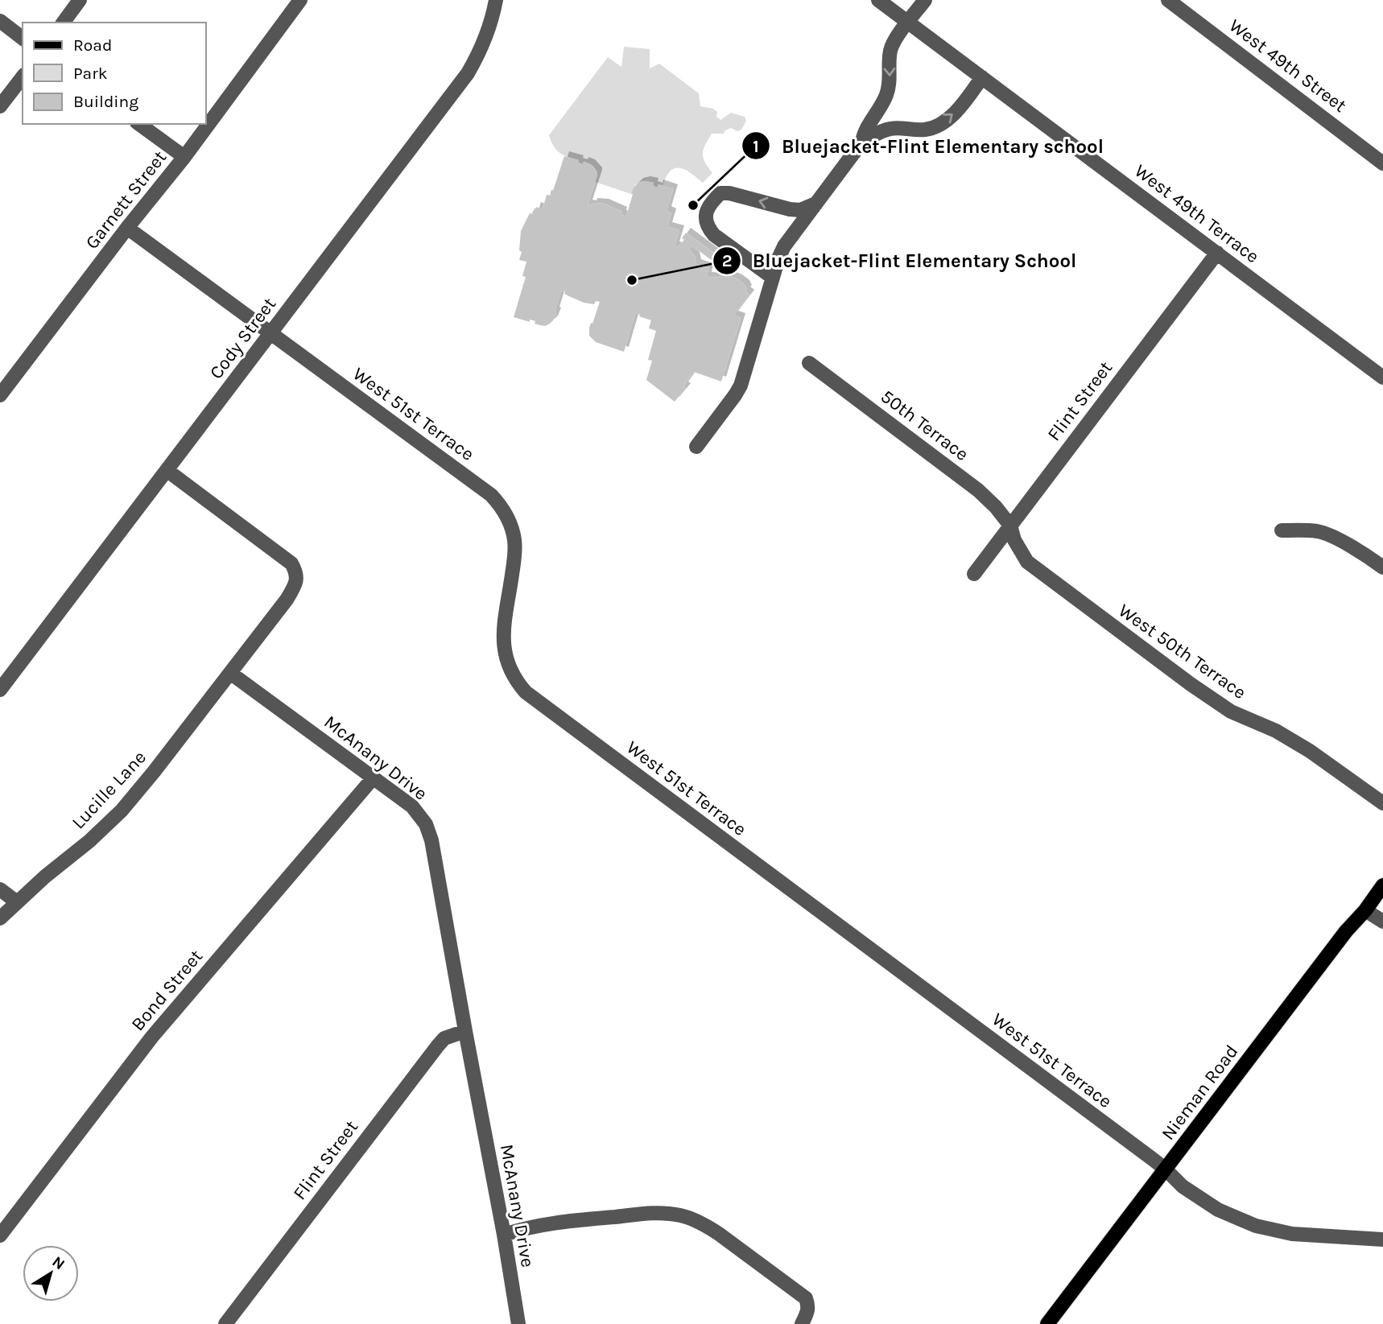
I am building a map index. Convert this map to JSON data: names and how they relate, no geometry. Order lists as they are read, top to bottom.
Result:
{
  "streets": {
    "main road": ["Nieman Road"],
    "street": [
      "West 49th Street",
      "Garnett Street",
      "West 49th Terrace",
      "Cody Street",
      "Flint Street",
      "West 51st Terrace",
      "50th Terrace",
      "West 50th Terrace",
      "McAnany Drive",
      "Lucille Lane",
      "Bond Street"
    ]
  },
  "crossings": [
    ["Garnett Street", "West 51st Terrace"],
    ["West 49th Terrace", "Flint Street"],
    ["Cody Street", "West 51st Terrace"],
    ["Flint Street", "50th Terrace"],
    ["Flint Street", "West 50th Terrace"],
    ["Flint Street", "McAnany Drive"],
    ["West 51st Terrace", "Nieman Road"],
    ["50th Terrace", "West 50th Terrace"],
    ["McAnany Drive", "Lucille Lane"],
    ["McAnany Drive", "Bond Street"]
  ],
  "places": ["Bluejacket-Flint Elementary school", "Bluejacket-Flint Elementary School"],
  "legend": ["Road", "Park", "Building"],
  "north": "top right"
}
